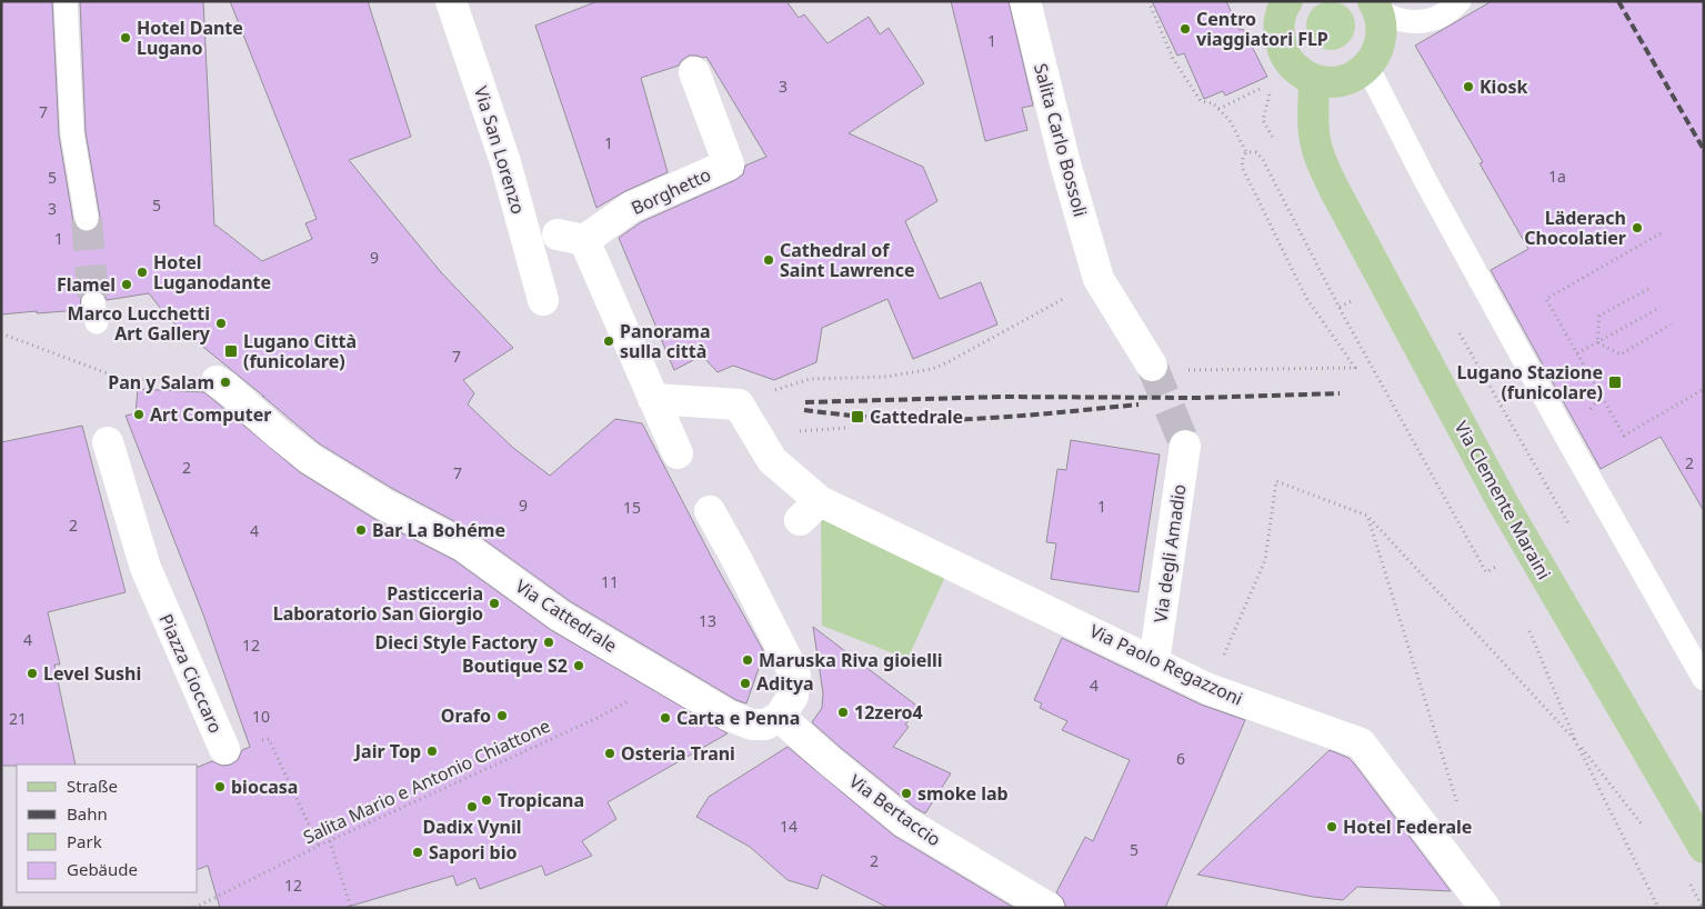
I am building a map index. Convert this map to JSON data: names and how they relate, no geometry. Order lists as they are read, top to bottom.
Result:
{
  "streets": {
    "main road": ["Via Clemente Maraini"],
    "street": [
      "Salita Carlo Bossoli",
      "Via San Lorenzo",
      "Borghetto",
      "Via degli Amadio",
      "Via Cattedrale",
      "Via Paolo Regazzoni",
      "Piazza Cioccaro",
      "Via Bertaccio"
    ],
    "path": ["Salita Mario e Antonio Chiattone"]
  },
  "crossings": [
    ["Borghetto", "Via Paolo Regazzoni"],
    ["Via degli Amadio", "Via Paolo Regazzoni"],
    ["Via Cattedrale", "Salita Mario e Antonio Chiattone"],
    ["Via Cattedrale", "Via Bertaccio"],
    ["Piazza Cioccaro", "Salita Mario e Antonio Chiattone"]
  ],
  "places": {
    "other": [
      "Centro viaggiatori FLP",
      "Hotel Dante Lugano",
      "Kiosk",
      "Läderach Chocolatier",
      "Cathedral of Saint Lawrence",
      "Hotel Luganodante",
      "Flamel",
      "Marco Lucchetti Art Gallery",
      "Panorama sulla città",
      "Pan y Salam",
      "Art Computer",
      "Bar La Bohéme",
      "Pasticceria Laboratorio San Giorgio",
      "Dieci Style Factory",
      "Maruska Riva gioielli",
      "Boutique S2",
      "Level Sushi",
      "Aditya",
      "12zero4",
      "Orafo",
      "Carta e Penna",
      "Jair Top",
      "Osteria Trani",
      "biocasa",
      "smoke lab",
      "Tropicana",
      "Dadix Vynil",
      "Hotel Federale",
      "Sapori bio"
    ],
    "transit": ["Lugano Città (funicolare)", "Lugano Stazione (funicolare)", "Cattedrale"]
  },
  "house_numbers": [
    "1",
    "3",
    "7",
    "1",
    "1a",
    "5",
    "5",
    "3",
    "1",
    "9",
    "7",
    "2",
    "2",
    "7",
    "9",
    "1",
    "15",
    "2",
    "4",
    "11",
    "13",
    "4",
    "12",
    "4",
    "10",
    "21",
    "6",
    "14",
    "5",
    "2",
    "12"
  ],
  "legend": [
    "Straße",
    "Bahn",
    "Park",
    "Gebäude"
  ]
}
